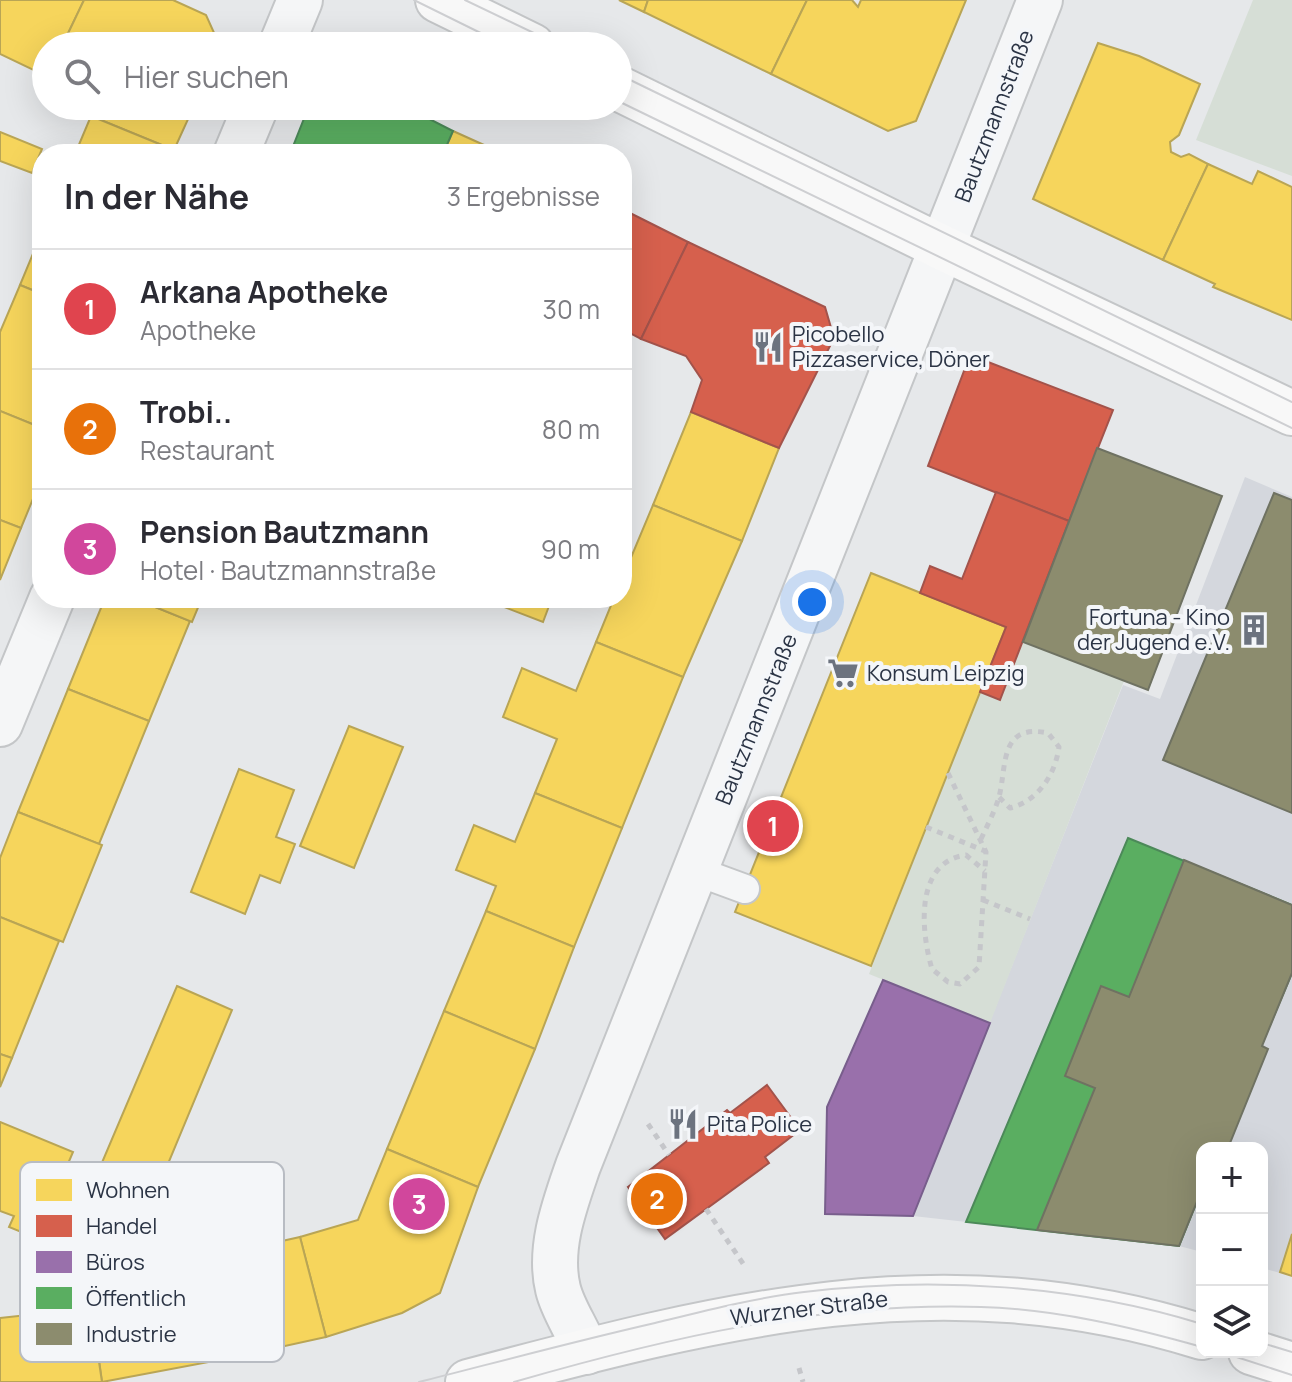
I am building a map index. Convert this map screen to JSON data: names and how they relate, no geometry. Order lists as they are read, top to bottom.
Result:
{
  "streets": {
    "main road": ["Wurzner Straße"],
    "street": ["Bautzmannstraße"]
  },
  "crossings": [
    ["Bautzmannstraße", "Wurzner Straße"]
  ],
  "places": {
    "restaurant": ["Picobello Pizzaservice, Döner", "Pita Police"],
    "building": ["Fortuna - Kino der Jugend e.V."],
    "supermarket": ["Konsum Leipzig"]
  },
  "legend": [
    "Wohnen",
    "Handel",
    "Büros",
    "Öffentlich",
    "Industrie"
  ],
  "page": {
    "search": "Hier suchen",
    "heading": ["In der Nähe", "3 Ergebnisse"],
    "list": [
      {
        "mark": "1",
        "name": "Arkana Apotheke",
        "note": "Apotheke",
        "value": "30 m"
      },
      {
        "mark": "2",
        "name": "Trobi..",
        "note": "Restaurant",
        "value": "80 m"
      },
      {
        "mark": "3",
        "name": "Pension Bautzmann",
        "note": "Hotel · Bautzmannstraße",
        "value": "90 m"
      }
    ],
    "pins": ["1", "2", "3"],
    "map_buttons": ["+", "−"]
  }
}
